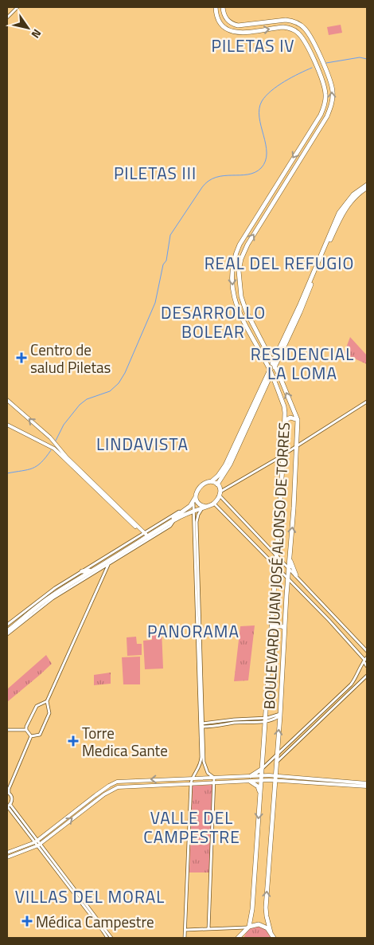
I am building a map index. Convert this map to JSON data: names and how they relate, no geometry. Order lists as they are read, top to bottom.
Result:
{
  "streets": {
    "main road": ["BOULEVARD JUAN JOSÉ ALONSO DE TORRES"]
  },
  "districts": [
    "PILETAS IV",
    "PILETAS III",
    "REAL DEL REFUGIO",
    "DESARROLLO BOLEAR",
    "RESIDENCIAL LA LOMA",
    "LINDAVISTA",
    "PANORAMA",
    "VALLE DEL CAMPESTRE",
    "VILLAS DEL MORAL"
  ],
  "places": {
    "health": ["Centro de salud Piletas", "Torre Medica Sante", "Médica Campestre"]
  },
  "north": "bottom right"
}
